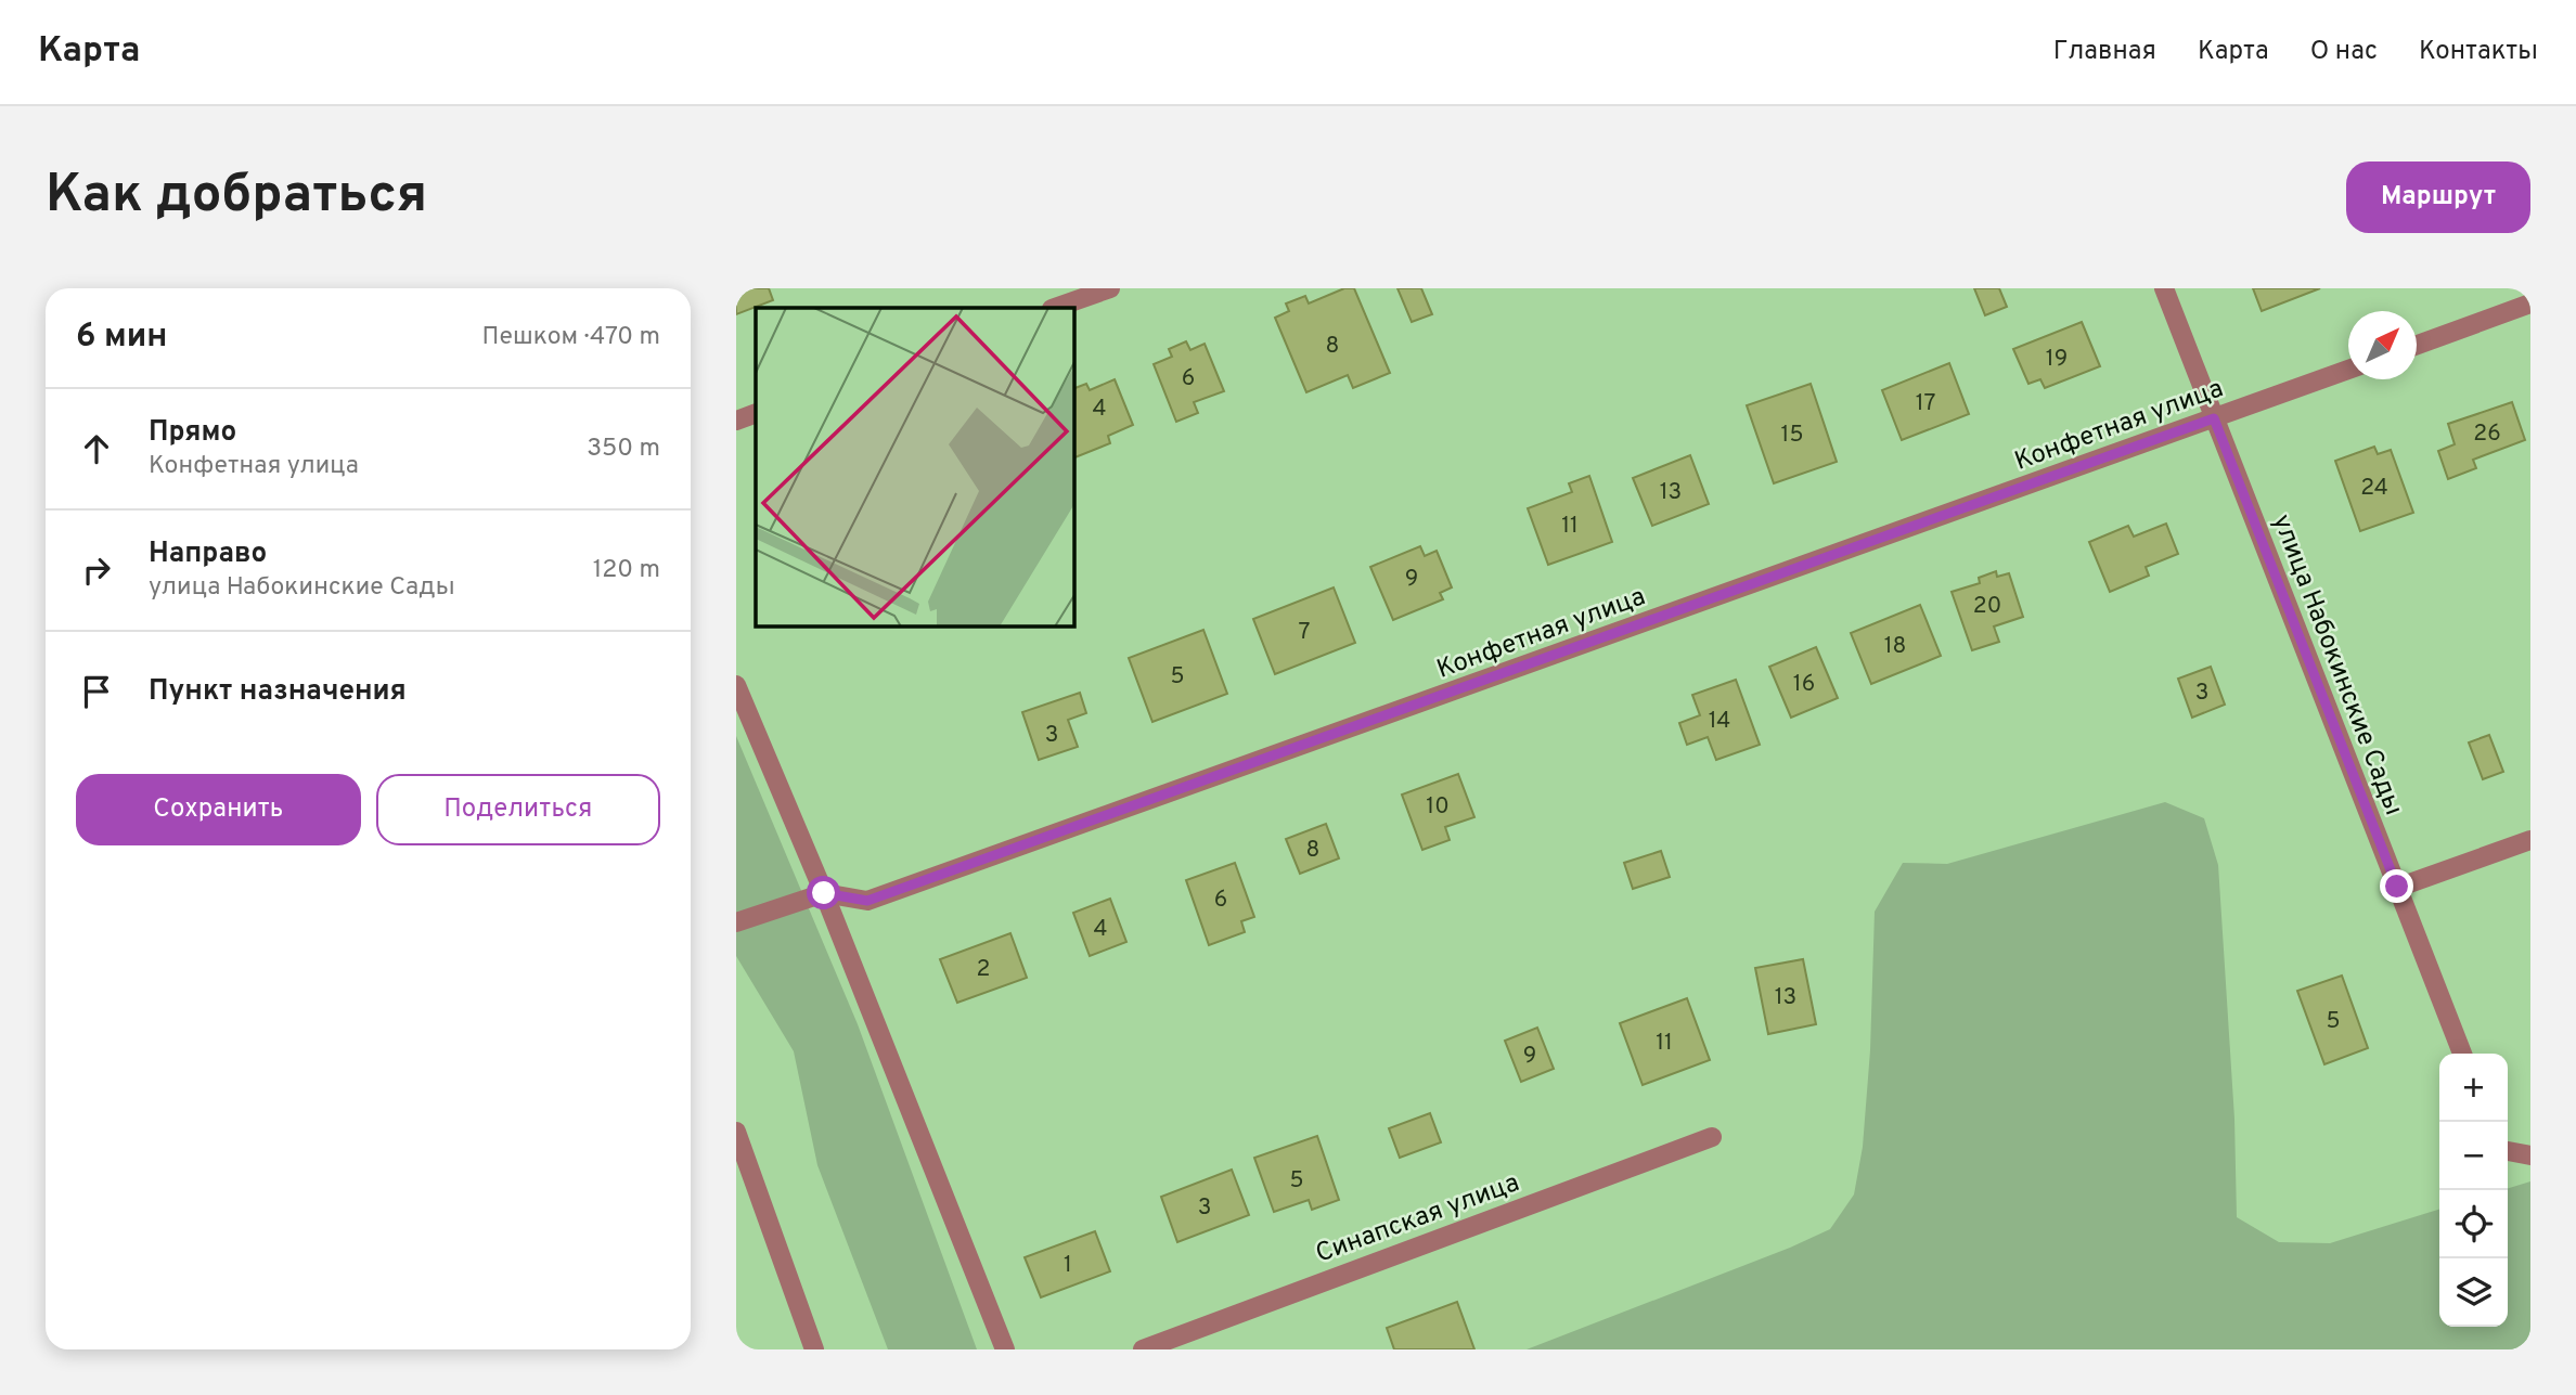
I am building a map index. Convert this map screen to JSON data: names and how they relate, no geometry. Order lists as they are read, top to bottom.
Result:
{
  "streets": {
    "street": ["Конфетная улица", "улица Набокинские Сады", "Синапская улица"]
  },
  "crossings": [
    ["Конфетная улица", "улица Набокинские Сады"]
  ],
  "house_numbers": [
    "8",
    "19",
    "6",
    "17",
    "4",
    "26",
    "15",
    "24",
    "13",
    "11",
    "9",
    "20",
    "7",
    "18",
    "5",
    "16",
    "3",
    "14",
    "3",
    "10",
    "8",
    "6",
    "4",
    "2",
    "13",
    "5",
    "11",
    "9",
    "5",
    "3",
    "1"
  ],
  "north": "top right",
  "page": {
    "header": "Карта",
    "nav": [
      "Главная",
      "Карта",
      "О нас",
      "Контакты"
    ],
    "buttons": [
      "Маршрут",
      ["Сохранить", "Поделиться"]
    ],
    "title": "Как добраться",
    "heading": ["6 мин", "Пешком · 470 m"],
    "list": [
      ["Прямо", "Конфетная улица", "350 m"],
      ["Направо", "улица Набокинские Сады", "120 m"],
      "Пункт назначения"
    ],
    "map_buttons": ["+", "−"]
  }
}
